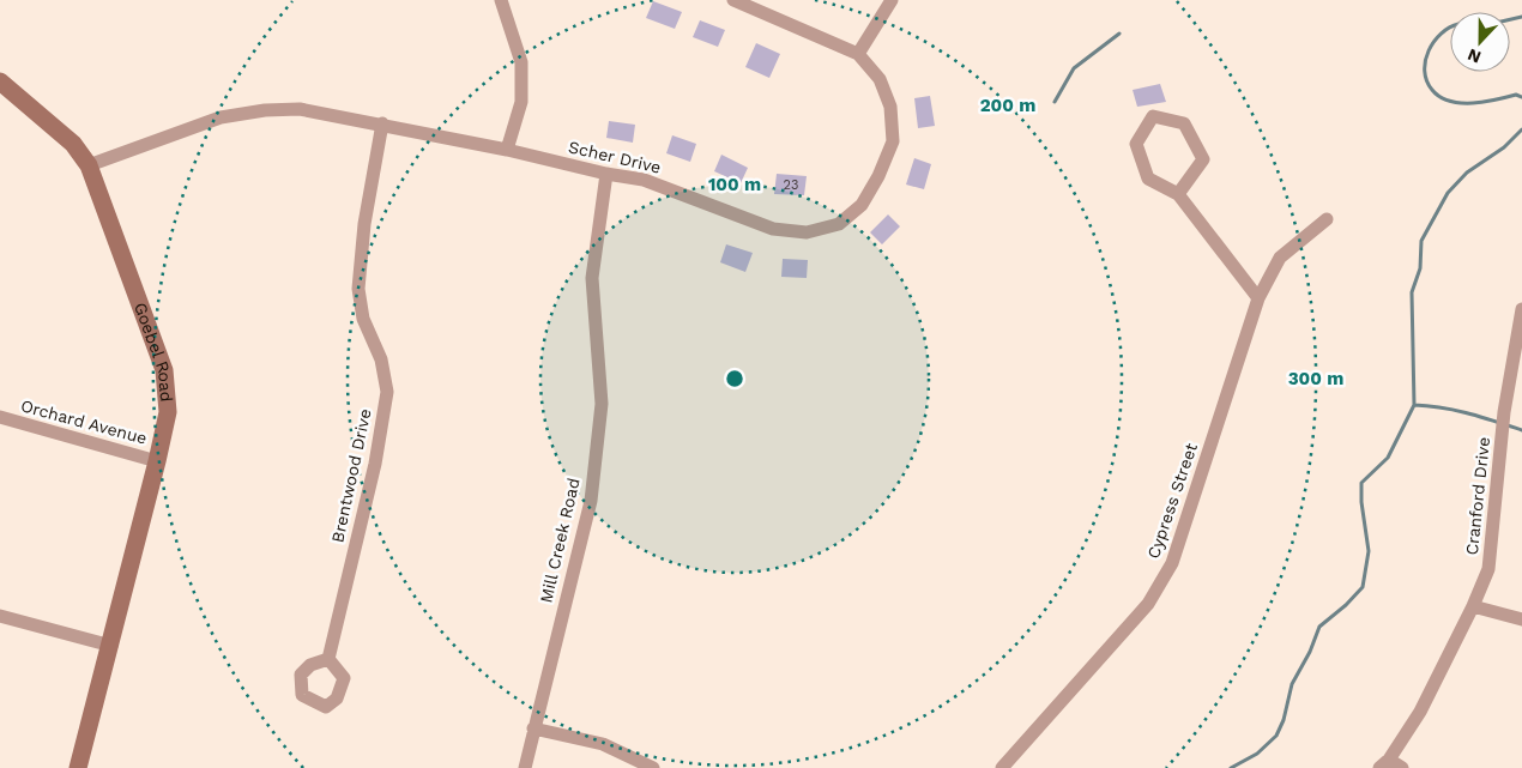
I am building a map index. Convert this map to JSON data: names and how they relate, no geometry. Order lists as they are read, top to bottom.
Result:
{
  "streets": {
    "street": [
      "Scher Drive",
      "Goebel Road",
      "Orchard Avenue",
      "Brentwood Drive",
      "Cranford Drive",
      "Cypress Street",
      "Mill Creek Road"
    ]
  },
  "crossings": [
    ["Scher Drive", "Goebel Road"],
    ["Scher Drive", "Brentwood Drive"],
    ["Scher Drive", "Mill Creek Road"],
    ["Goebel Road", "Orchard Avenue"]
  ],
  "house_numbers": ["23"],
  "north": "bottom",
  "rings": ["200 m", "100 m", "300 m"]
}
